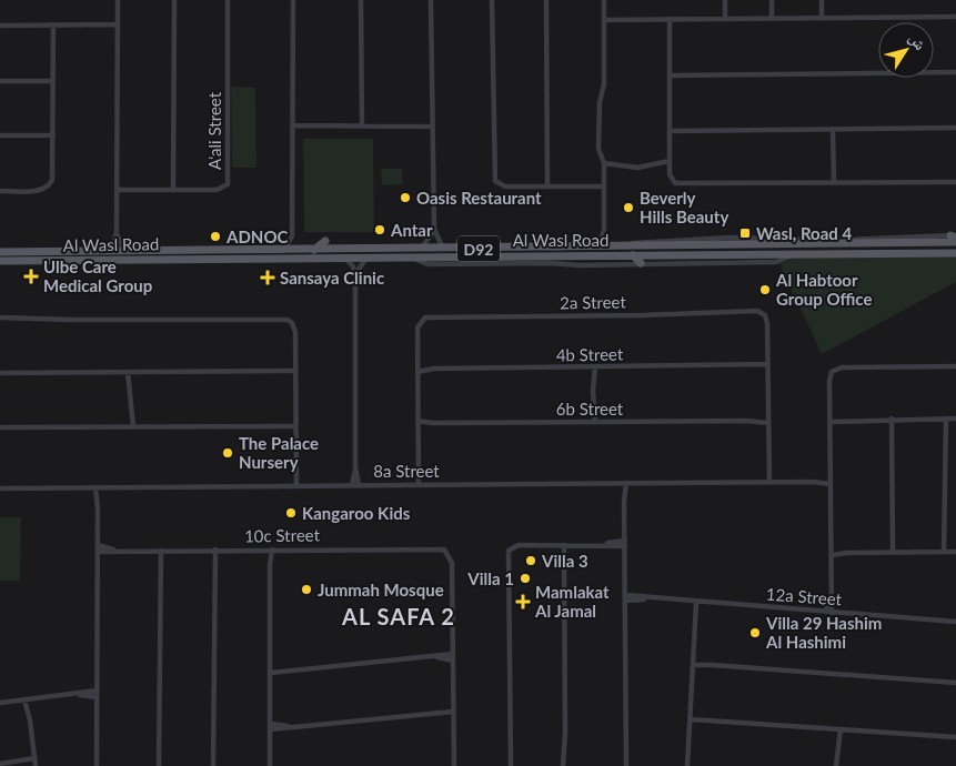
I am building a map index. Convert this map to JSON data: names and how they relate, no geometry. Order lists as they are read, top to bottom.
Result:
{
  "streets": {
    "main road": ["Al Wasl Road", "D92"],
    "street": [
      "A'ali Street",
      "2a Street",
      "4b Street",
      "6b Street",
      "8a Street",
      "10c Street",
      "12a Street"
    ]
  },
  "crossings": [
    ["2a Street", "4b Street"]
  ],
  "districts": ["AL SAFA 2"],
  "places": {
    "other": [
      "Oasis Restaurant",
      "Beverly Hills Beauty",
      "Antar",
      "ADNOC",
      "Al Habtoor Group Office",
      "The Palace Nursery",
      "Kangaroo Kids",
      "Villa 3",
      "Villa 1",
      "Jummah Mosque",
      "Villa 29 Hashim Al Hashimi"
    ],
    "transit": ["Wasl, Road 4"],
    "health": ["Ulbe Care Medical Group", "Sansaya Clinic", "Mamlakat Al Jamal"]
  },
  "north": "top right"
}
